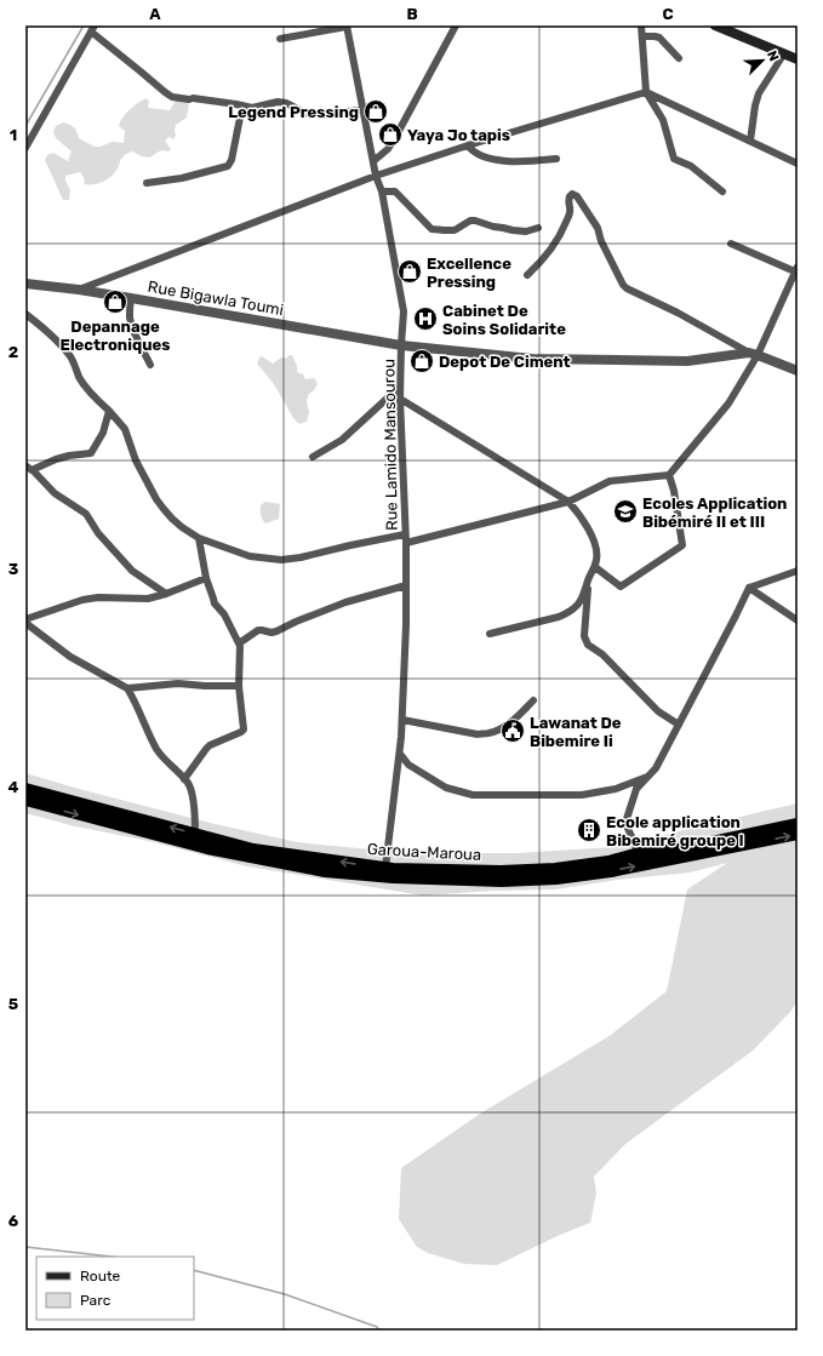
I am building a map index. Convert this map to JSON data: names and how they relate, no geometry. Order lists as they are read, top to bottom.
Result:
{
  "streets": {
    "highway": ["Garoua-Maroua"],
    "street": ["Rue Bigawla Toumi", "Rue Lamido Mansourou"]
  },
  "crossings": [
    ["Rue Bigawla Toumi", "Rue Lamido Mansourou"],
    ["Rue Lamido Mansourou", "Garoua-Maroua"]
  ],
  "places": {
    "shop": [
      "Legend Pressing",
      "Yaya Jo tapis",
      "Excellence Pressing",
      "Depannage Electroniques",
      "Depot De Ciment"
    ],
    "hospital": ["Cabinet De Soins Solidarite"],
    "school or university": ["Ecoles Application Bibémiré II et III"],
    "public building": ["Lawanat De Bibemire Ii"],
    "building": ["Ecole application Bibemiré groupe l"]
  },
  "legend": ["Route", "Parc"],
  "north": "top right",
  "grid": {
    "columns": ["A", "B", "C"],
    "rows": [
      "1",
      "2",
      "3",
      "4",
      "5",
      "6"
    ]
  }
}
